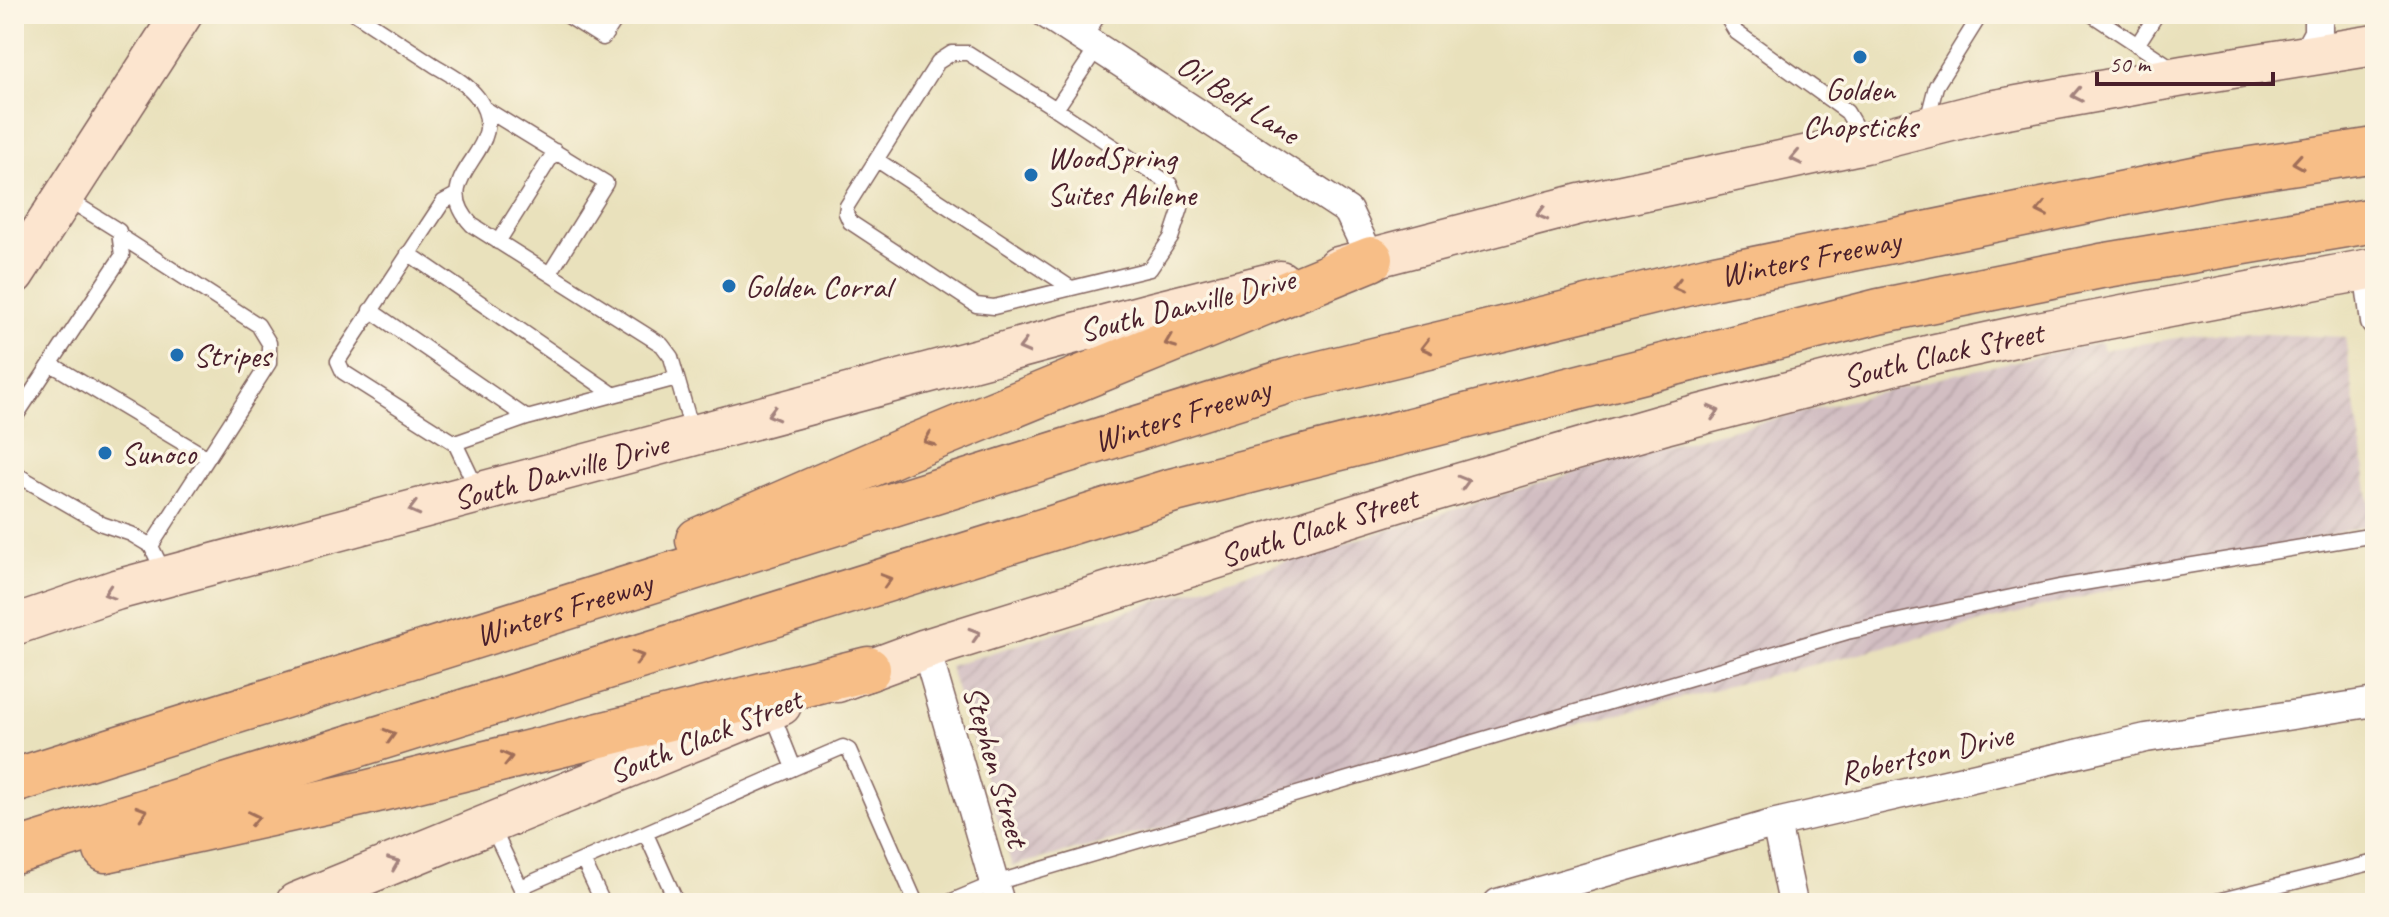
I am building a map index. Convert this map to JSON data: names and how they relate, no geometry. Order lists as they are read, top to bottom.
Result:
{
  "streets": {
    "highway": ["Winters Freeway"],
    "main road": ["South Danville Drive", "South Clack Street"],
    "street": ["Oil Belt Lane", "Robertson Drive", "Stephen Street"]
  },
  "crossings": [
    ["Oil Belt Lane", "South Danville Drive"],
    ["South Clack Street", "Stephen Street"]
  ],
  "one_way": ["South Danville Drive", "South Clack Street"],
  "places": [
    "Golden Chopsticks",
    "WoodSpring Suites Abilene",
    "Golden Corral",
    "Stripes",
    "Sunoco"
  ],
  "scale_bar": "50 m"
}
